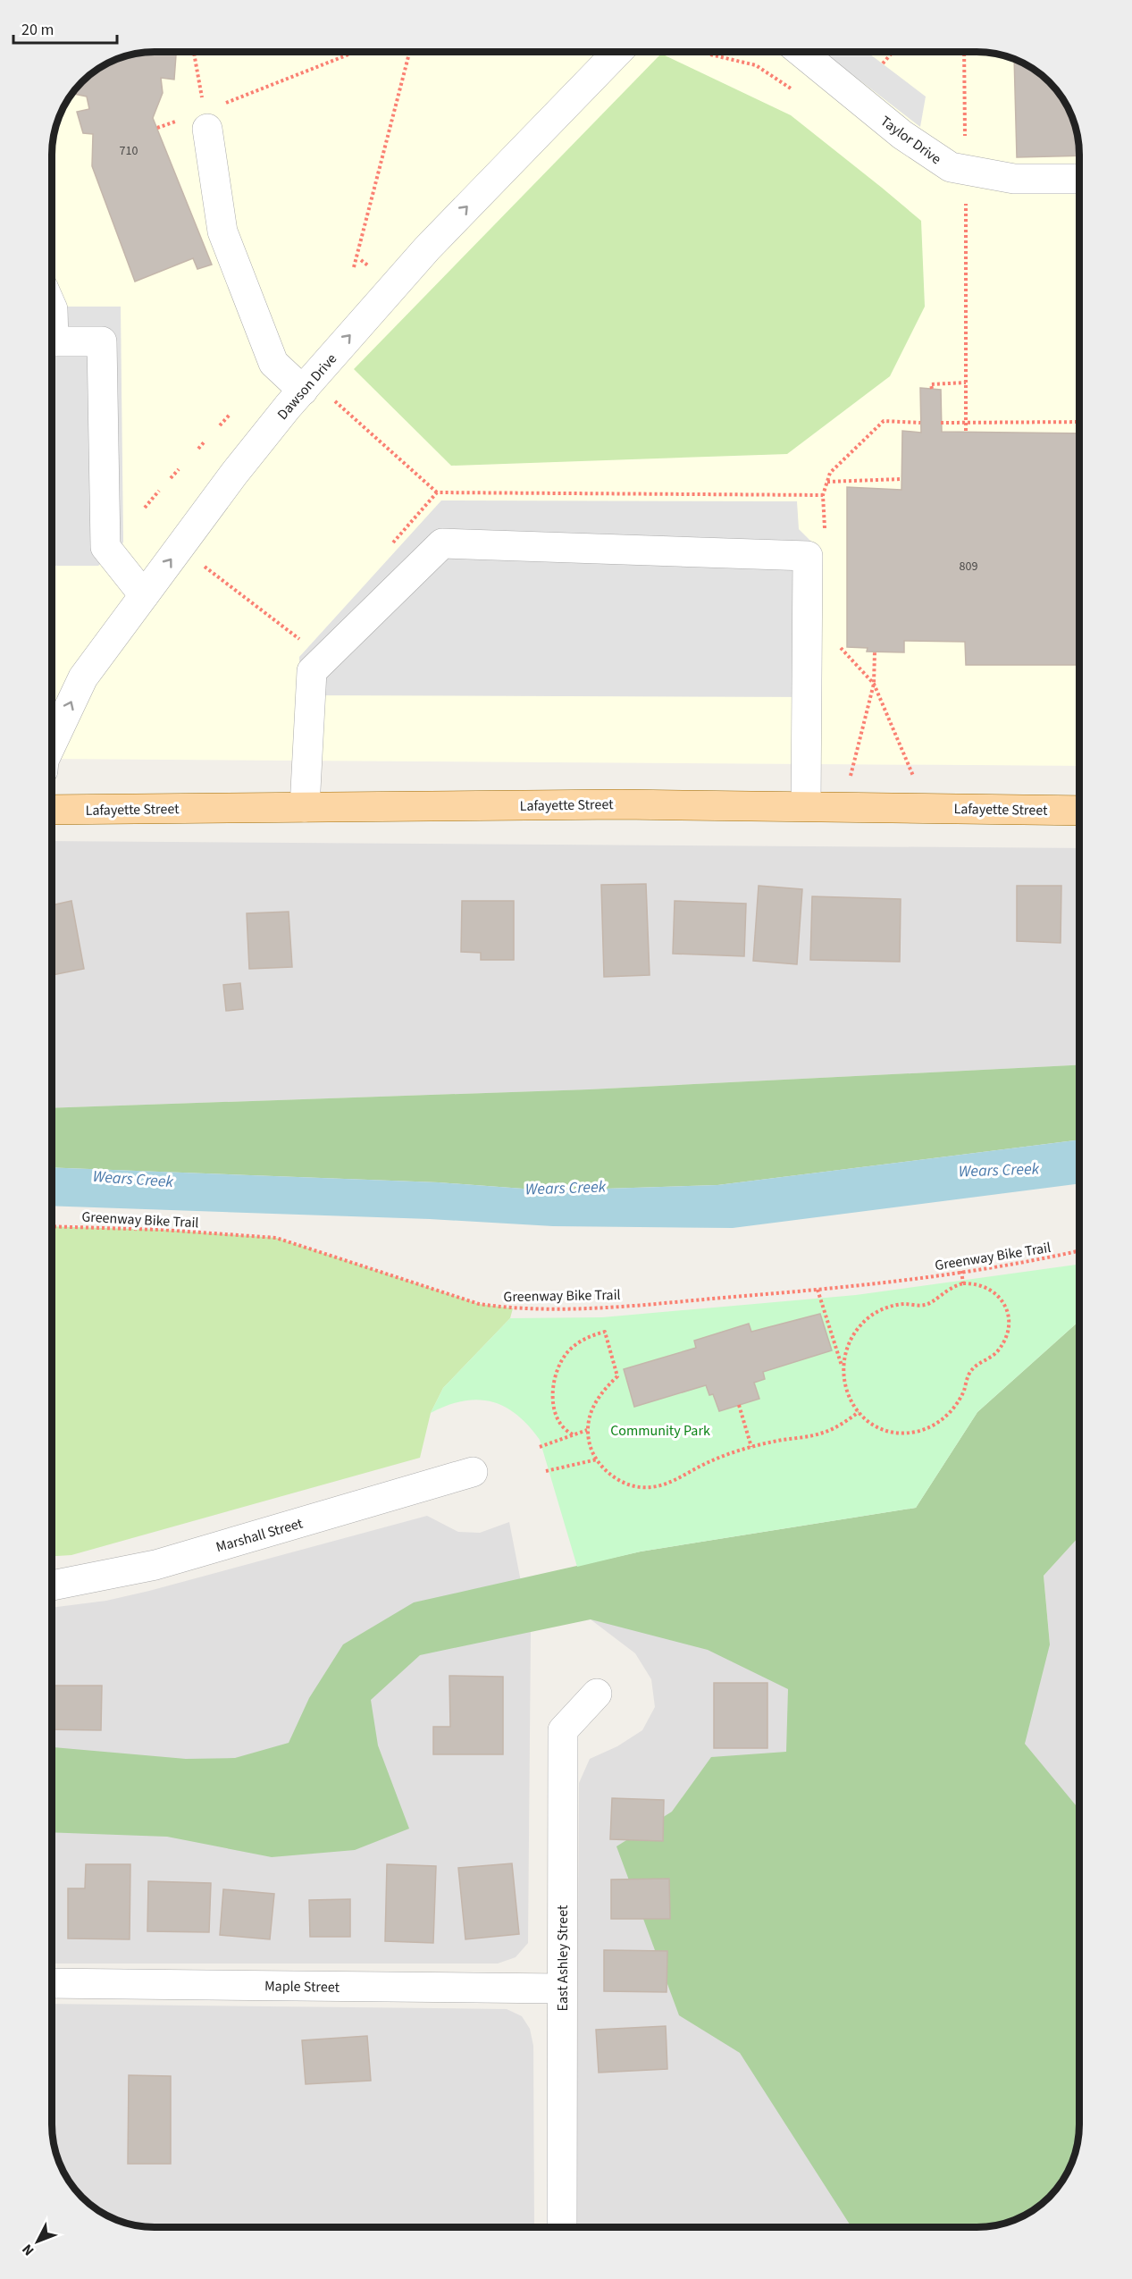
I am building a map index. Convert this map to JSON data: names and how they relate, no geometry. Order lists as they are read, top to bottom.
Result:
{
  "streets": {
    "main road": ["Lafayette Street"],
    "street": [
      "Taylor Drive",
      "Dawson Drive",
      "Marshall Street",
      "East Ashley Street",
      "Maple Street"
    ],
    "path": ["Greenway Bike Trail"]
  },
  "crossings": [
    ["East Ashley Street", "Maple Street"]
  ],
  "one_way": ["Dawson Drive"],
  "water": ["Wears Creek"],
  "parks": ["Community Park"],
  "house_numbers": ["710", "809"],
  "scale_bar": "20 m",
  "north": "bottom left"
}
